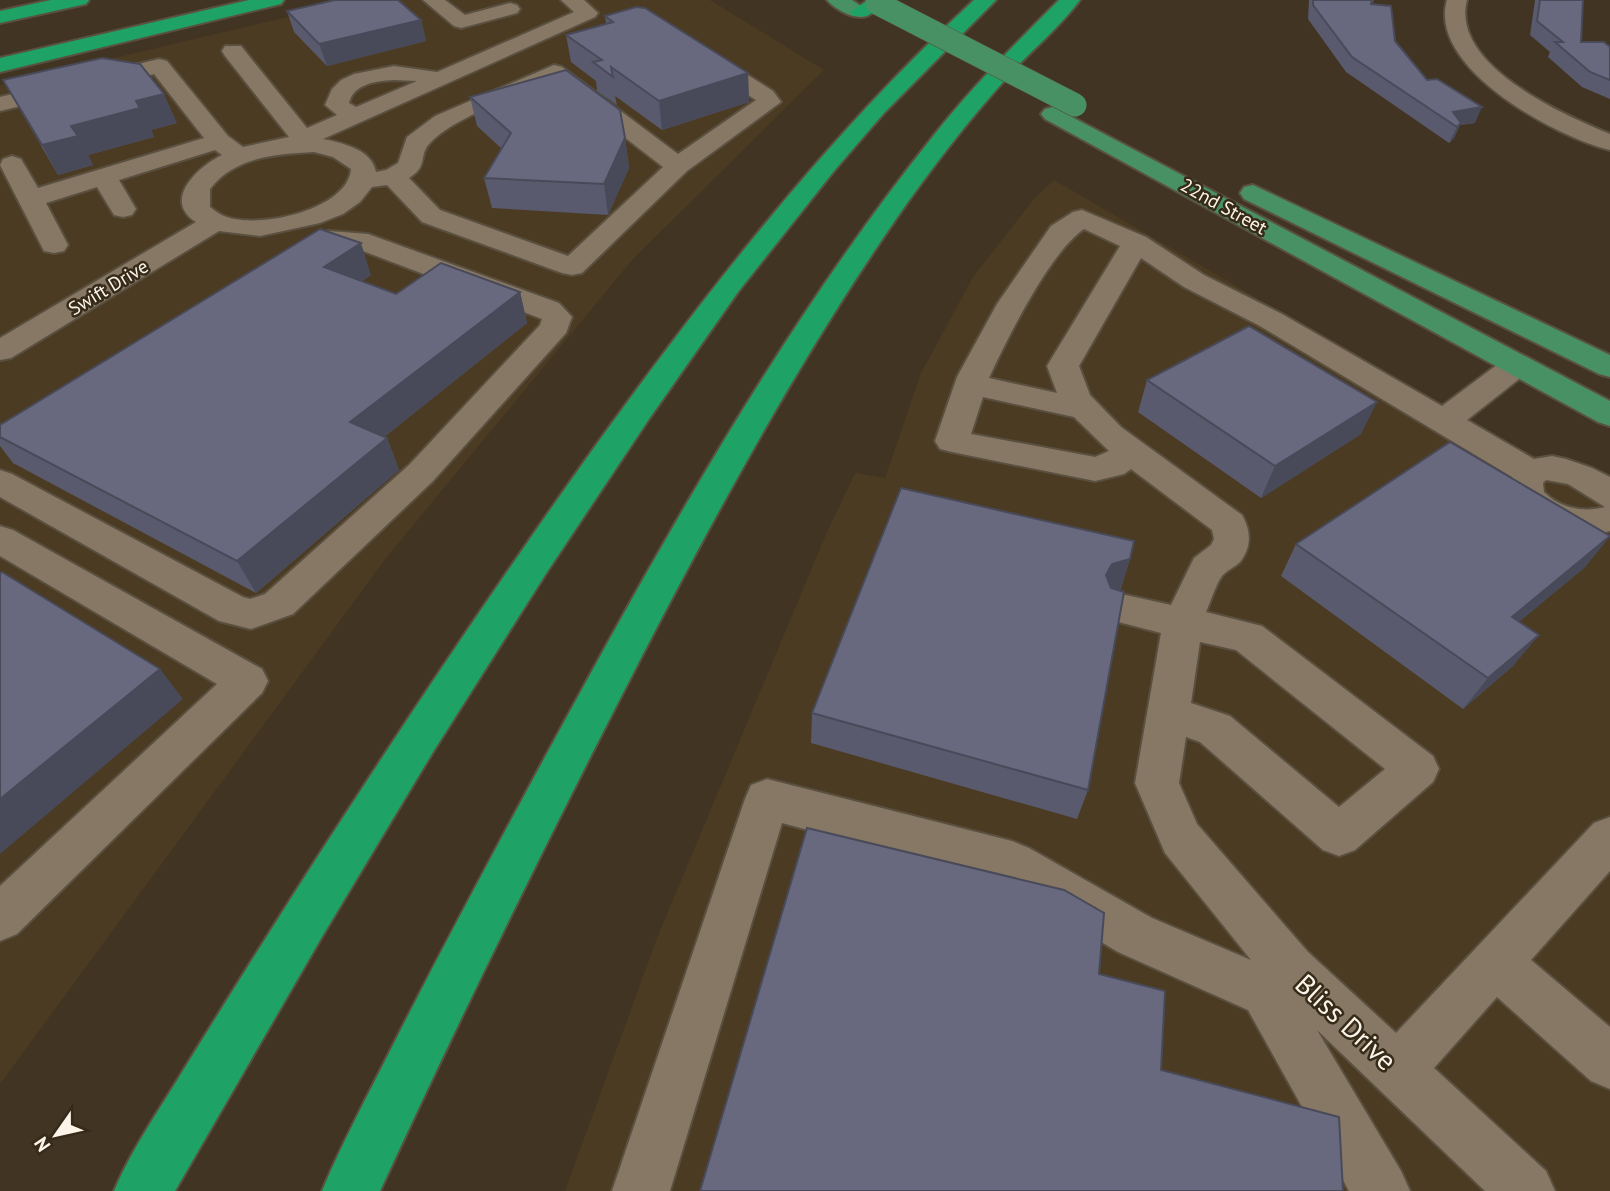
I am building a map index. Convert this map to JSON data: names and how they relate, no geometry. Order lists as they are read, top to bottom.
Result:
{
  "streets": {
    "main road": ["22nd Street"],
    "street": ["Swift Drive", "Bliss Drive"]
  },
  "north": "bottom left"
}
